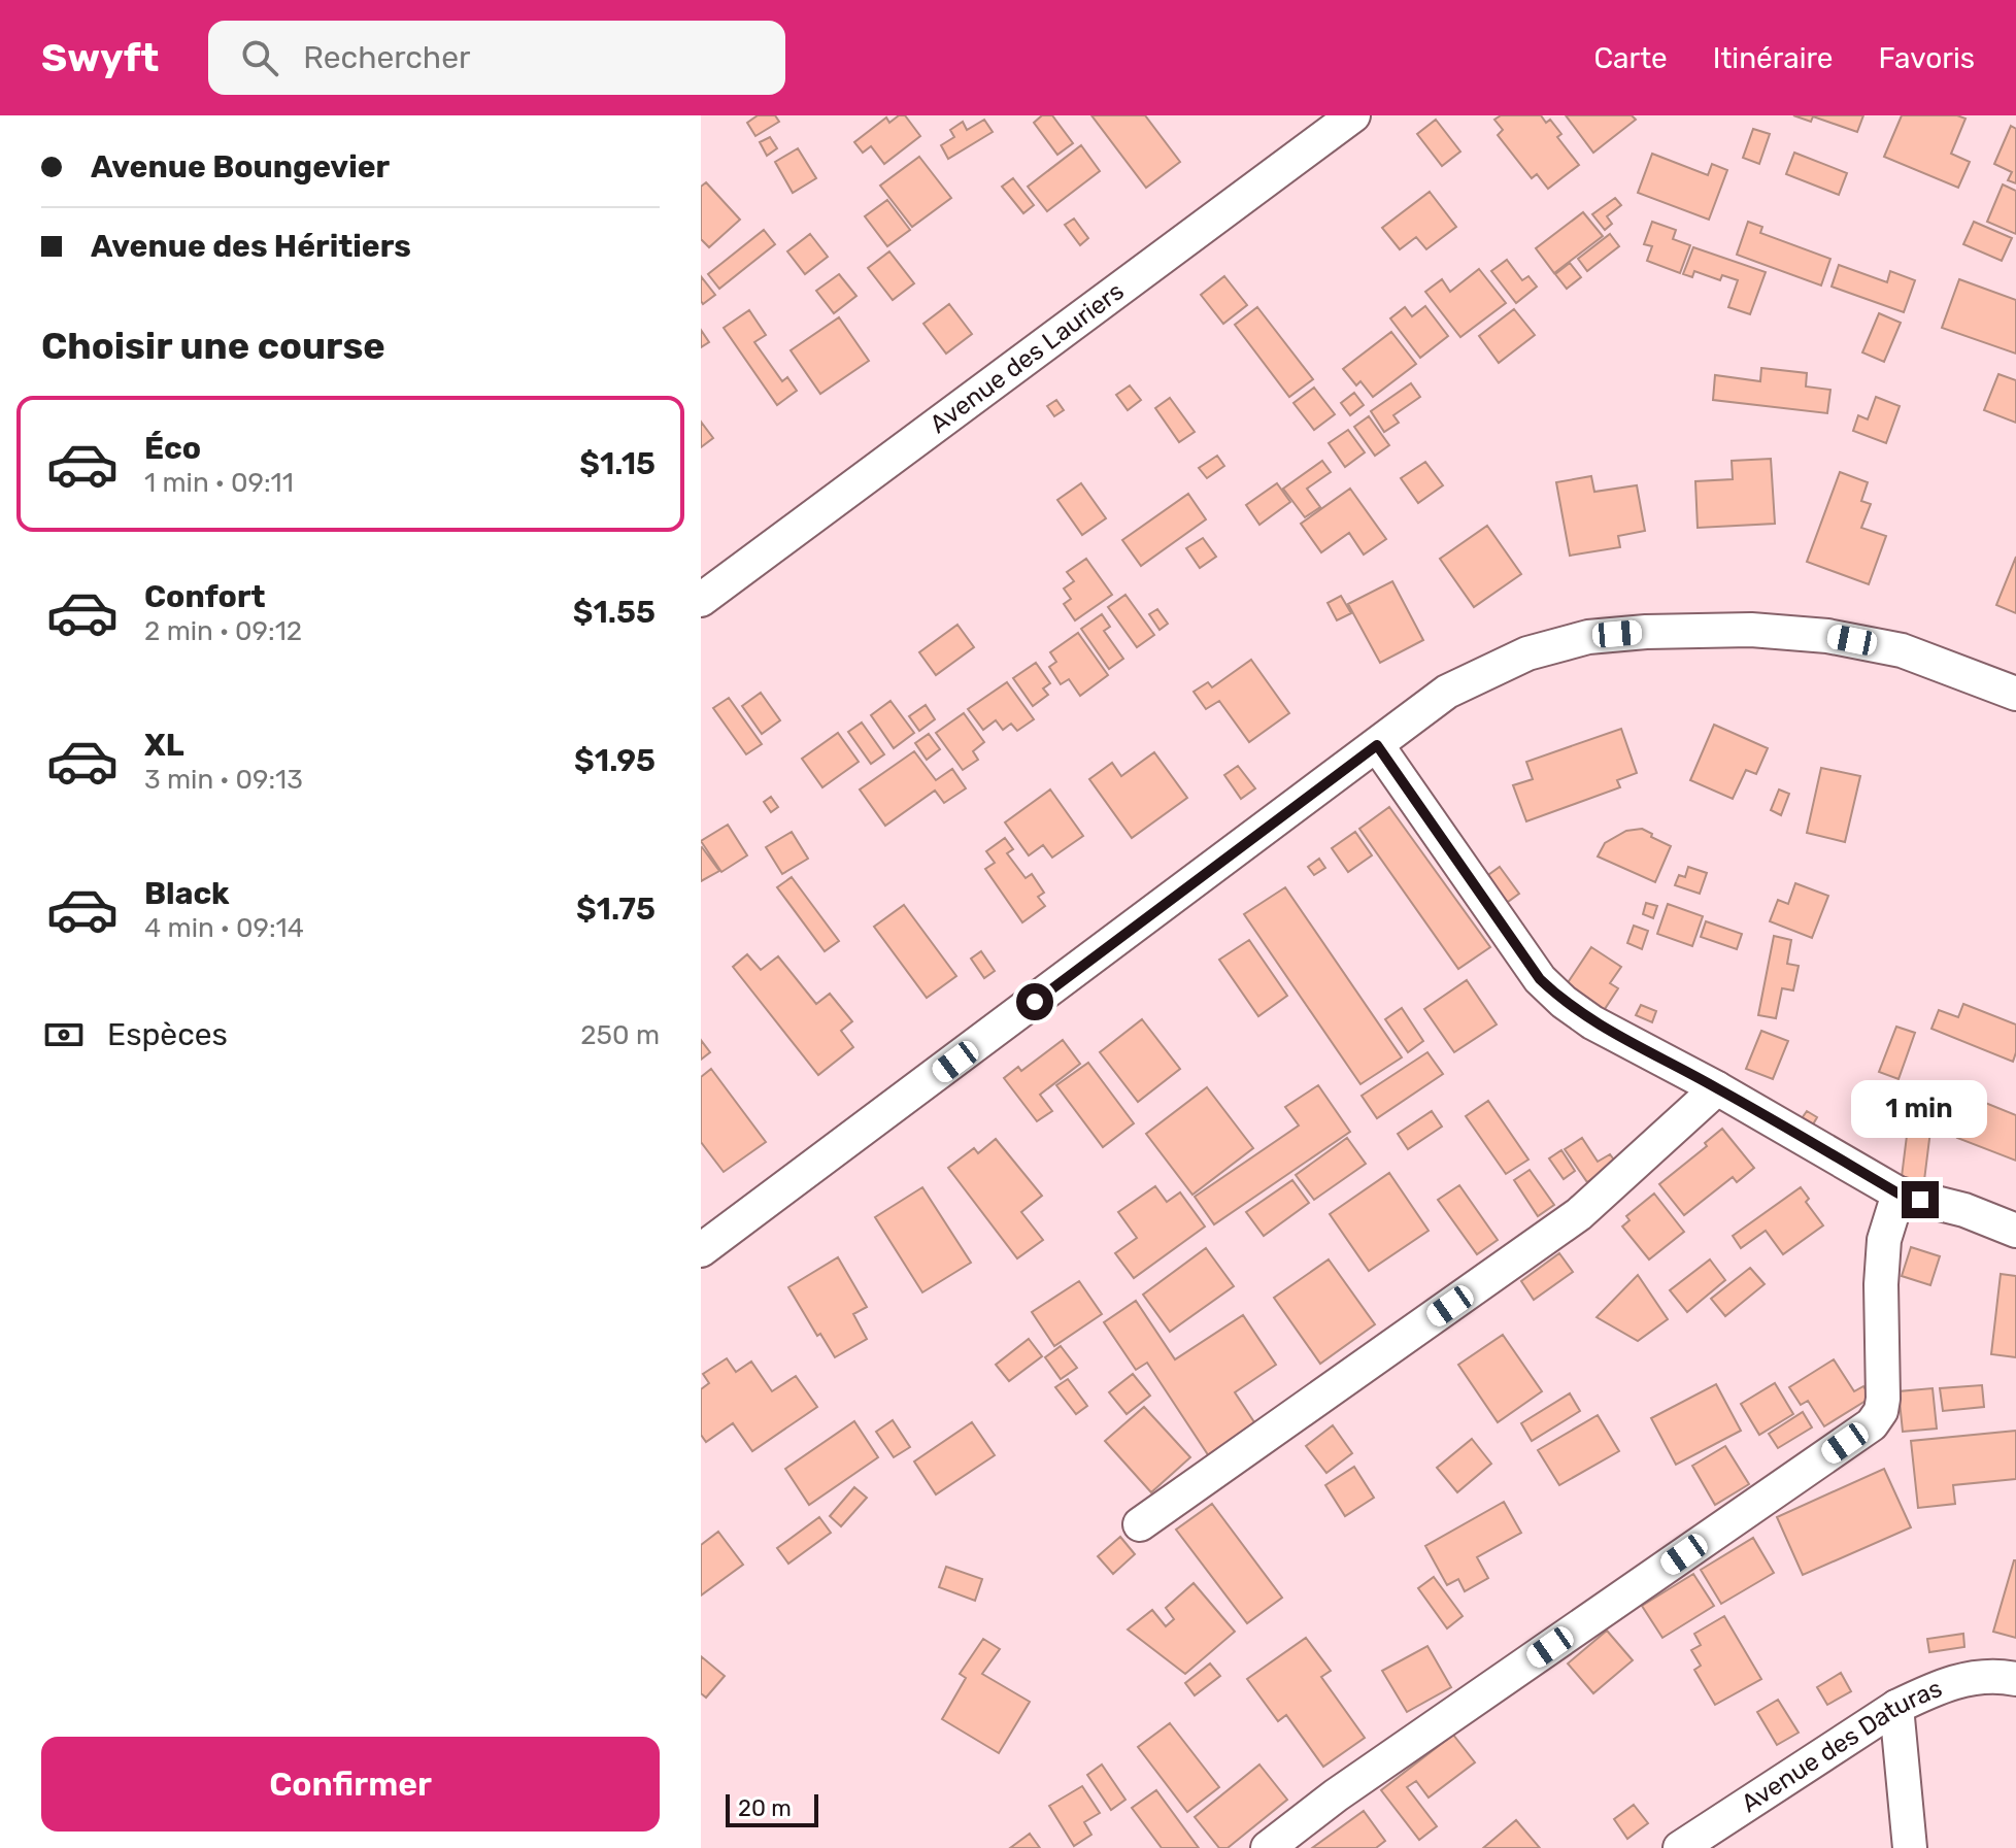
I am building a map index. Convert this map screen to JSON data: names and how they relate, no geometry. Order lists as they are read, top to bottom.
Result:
{
  "streets": {
    "street": ["Avenue des Lauriers", "Avenue des Daturas"]
  },
  "scale_bar": "20 m",
  "page": {
    "header": "Swyft",
    "search": "Rechercher",
    "nav": ["Carte", "Itinéraire", "Favoris"],
    "banner": ["Avenue Boungevier", "Avenue des Héritiers"],
    "heading": "Choisir une course",
    "list": [
      {
        "name": "Éco",
        "note": "1 min · 09:11",
        "value": "$1.15"
      },
      {
        "name": "Confort",
        "note": "2 min · 09:12",
        "value": "$1.55"
      },
      {
        "name": "XL",
        "note": "3 min · 09:13",
        "value": "$1.95"
      },
      {
        "name": "Black",
        "note": "4 min · 09:14",
        "value": "$1.75"
      }
    ],
    "pay": ["Espèces", "250 m"],
    "bubble": "1 min",
    "buttons": "Confirmer",
    "scale": "20 m"
  }
}
